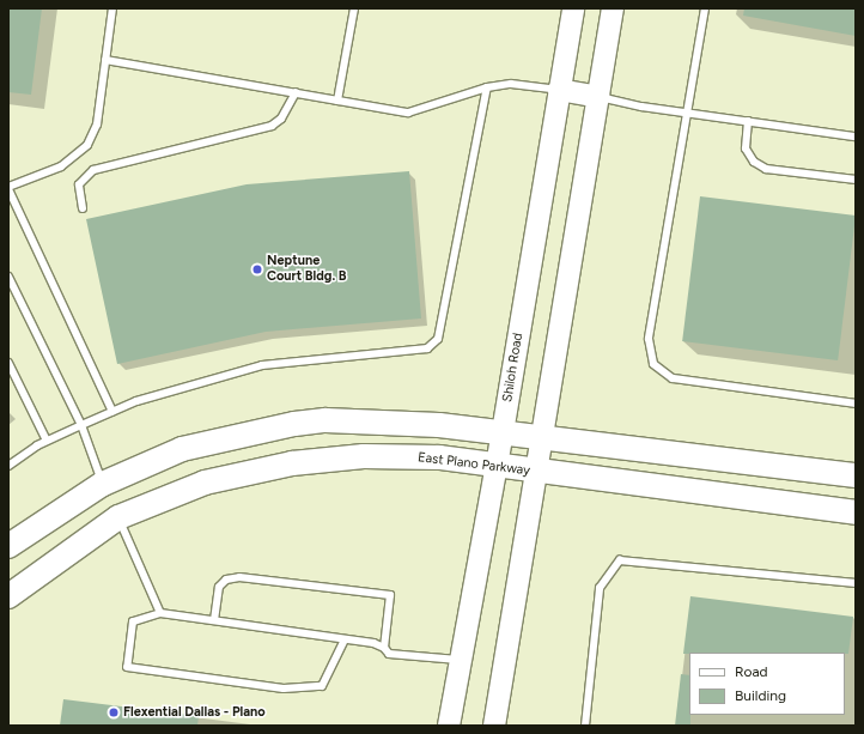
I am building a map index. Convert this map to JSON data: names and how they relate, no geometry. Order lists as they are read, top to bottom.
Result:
{
  "streets": {
    "main road": ["Shiloh Road", "East Plano Parkway"]
  },
  "crossings": [
    ["Shiloh Road", "East Plano Parkway"]
  ],
  "places": ["Neptune Court Bldg. B", "Flexential Dallas - Plano"],
  "legend": ["Road", "Building"]
}
